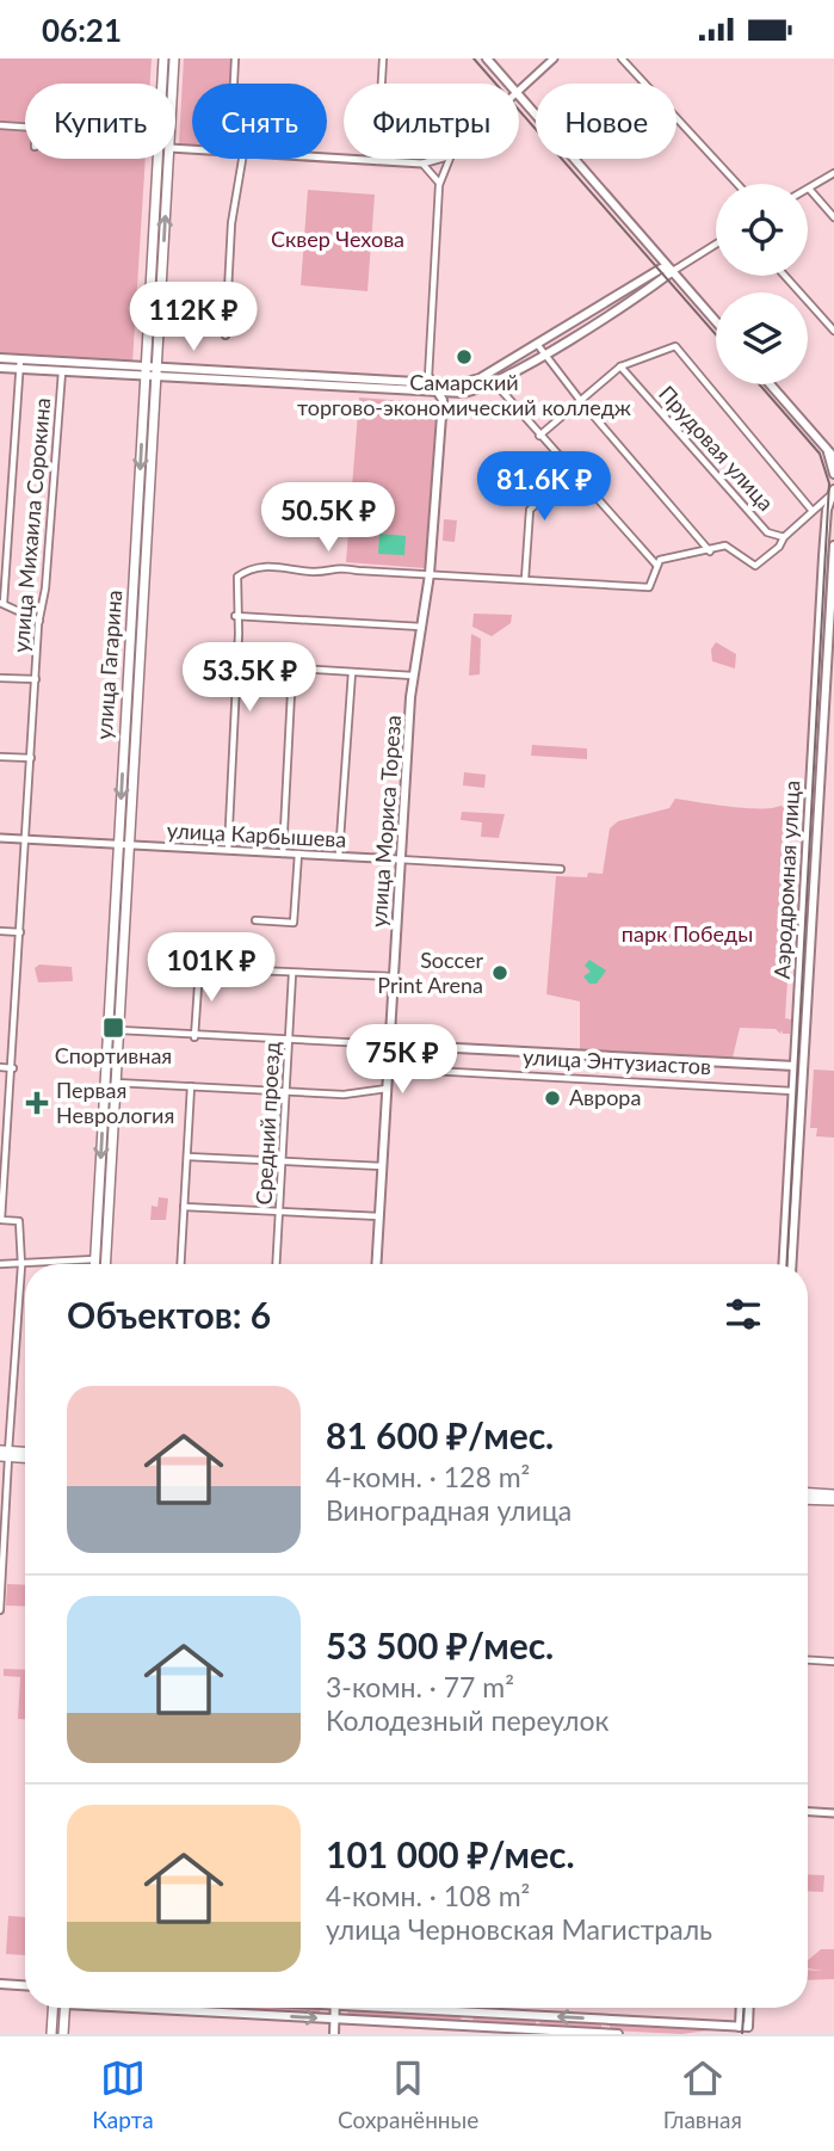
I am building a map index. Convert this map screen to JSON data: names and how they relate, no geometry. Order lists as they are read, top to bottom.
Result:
{
  "streets": {
    "main road": [
      "улица Гагарина",
      "улица Мориса Тореза",
      "Аэродромная улица",
      "улица Энтузиастов"
    ],
    "street": [
      "Прудовая улица",
      "улица Михаила Сорокина",
      "улица Карбышева",
      "Средний проезд"
    ]
  },
  "crossings": [
    ["улица Михаила Сорокина", "улица Карбышева"],
    ["улица Гагарина", "улица Карбышева"],
    ["улица Мориса Тореза", "улица Карбышева"],
    ["улица Мориса Тореза", "улица Энтузиастов"],
    ["Аэродромная улица", "улица Энтузиастов"]
  ],
  "parks": ["Сквер Чехова", "парк Победы"],
  "places": {
    "other": ["Самарский торгово-экономический колледж", "Soccer Print Arena", "Аврора"],
    "transit": ["Спортивная"],
    "health": ["Первая Неврология"]
  },
  "page": {
    "status": "06:21",
    "chip": [
      "Купить",
      "Снять",
      "Фильтры",
      "Новое"
    ],
    "price": [
      "112K ₽",
      "81.6K ₽",
      "50.5K ₽",
      "53.5K ₽",
      "101K ₽",
      "75K ₽"
    ],
    "heading": "Объектов: 6",
    "list": [
      {
        "name": "81 600 ₽/мес.",
        "note": "4-комн. · 128 m² · Виноградная улица"
      },
      {
        "name": "53 500 ₽/мес.",
        "note": "3-комн. · 77 m² · Колодезный переулок"
      },
      {
        "name": "101 000 ₽/мес.",
        "note": "4-комн. · 108 m² · улица Черновская Магистраль"
      }
    ],
    "tabs": ["Карта", "Сохранённые", "Главная"]
  }
}
